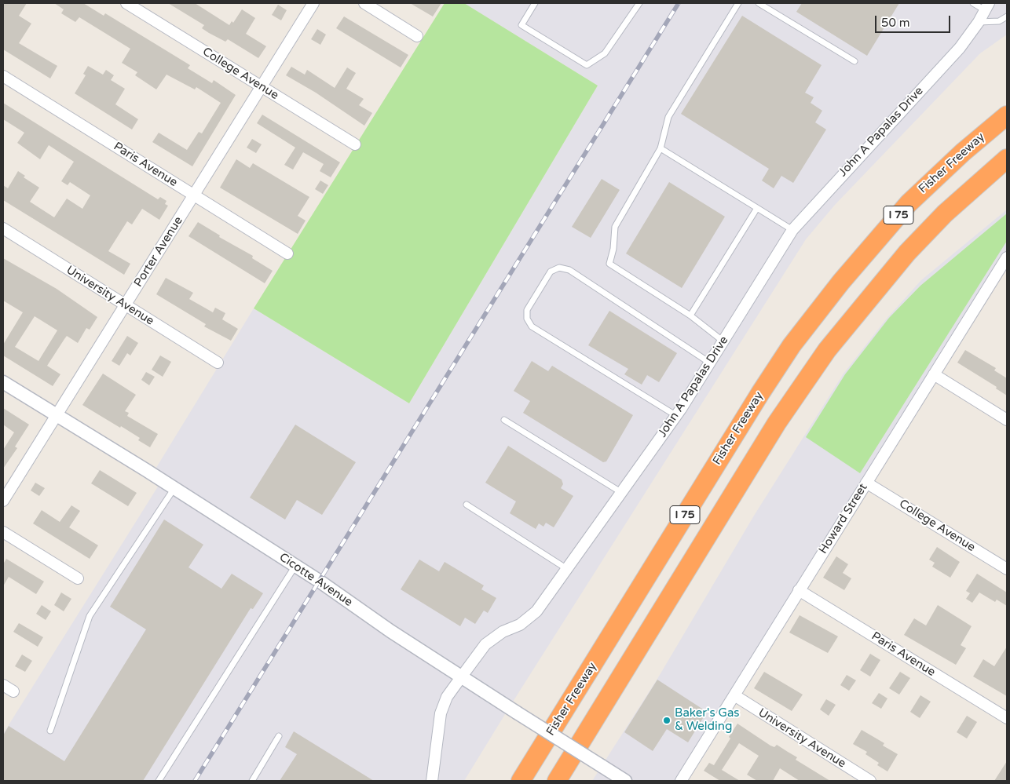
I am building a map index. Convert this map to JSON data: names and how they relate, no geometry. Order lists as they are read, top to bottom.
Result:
{
  "streets": {
    "highway": ["Fisher Freeway", "I 75"],
    "street": [
      "College Avenue",
      "John A Papalas Drive",
      "Paris Avenue",
      "Porter Avenue",
      "University Avenue",
      "Howard Street",
      "Cicotte Avenue"
    ]
  },
  "crossings": [
    ["College Avenue", "Porter Avenue"],
    ["College Avenue", "Howard Street"],
    ["John A Papalas Drive", "Cicotte Avenue"],
    ["Paris Avenue", "Porter Avenue"],
    ["Paris Avenue", "Howard Street"],
    ["Porter Avenue", "University Avenue"],
    ["Porter Avenue", "Cicotte Avenue"],
    ["University Avenue", "Howard Street"]
  ],
  "places": ["Baker's Gas & Welding"],
  "scale_bar": "50 m"
}
